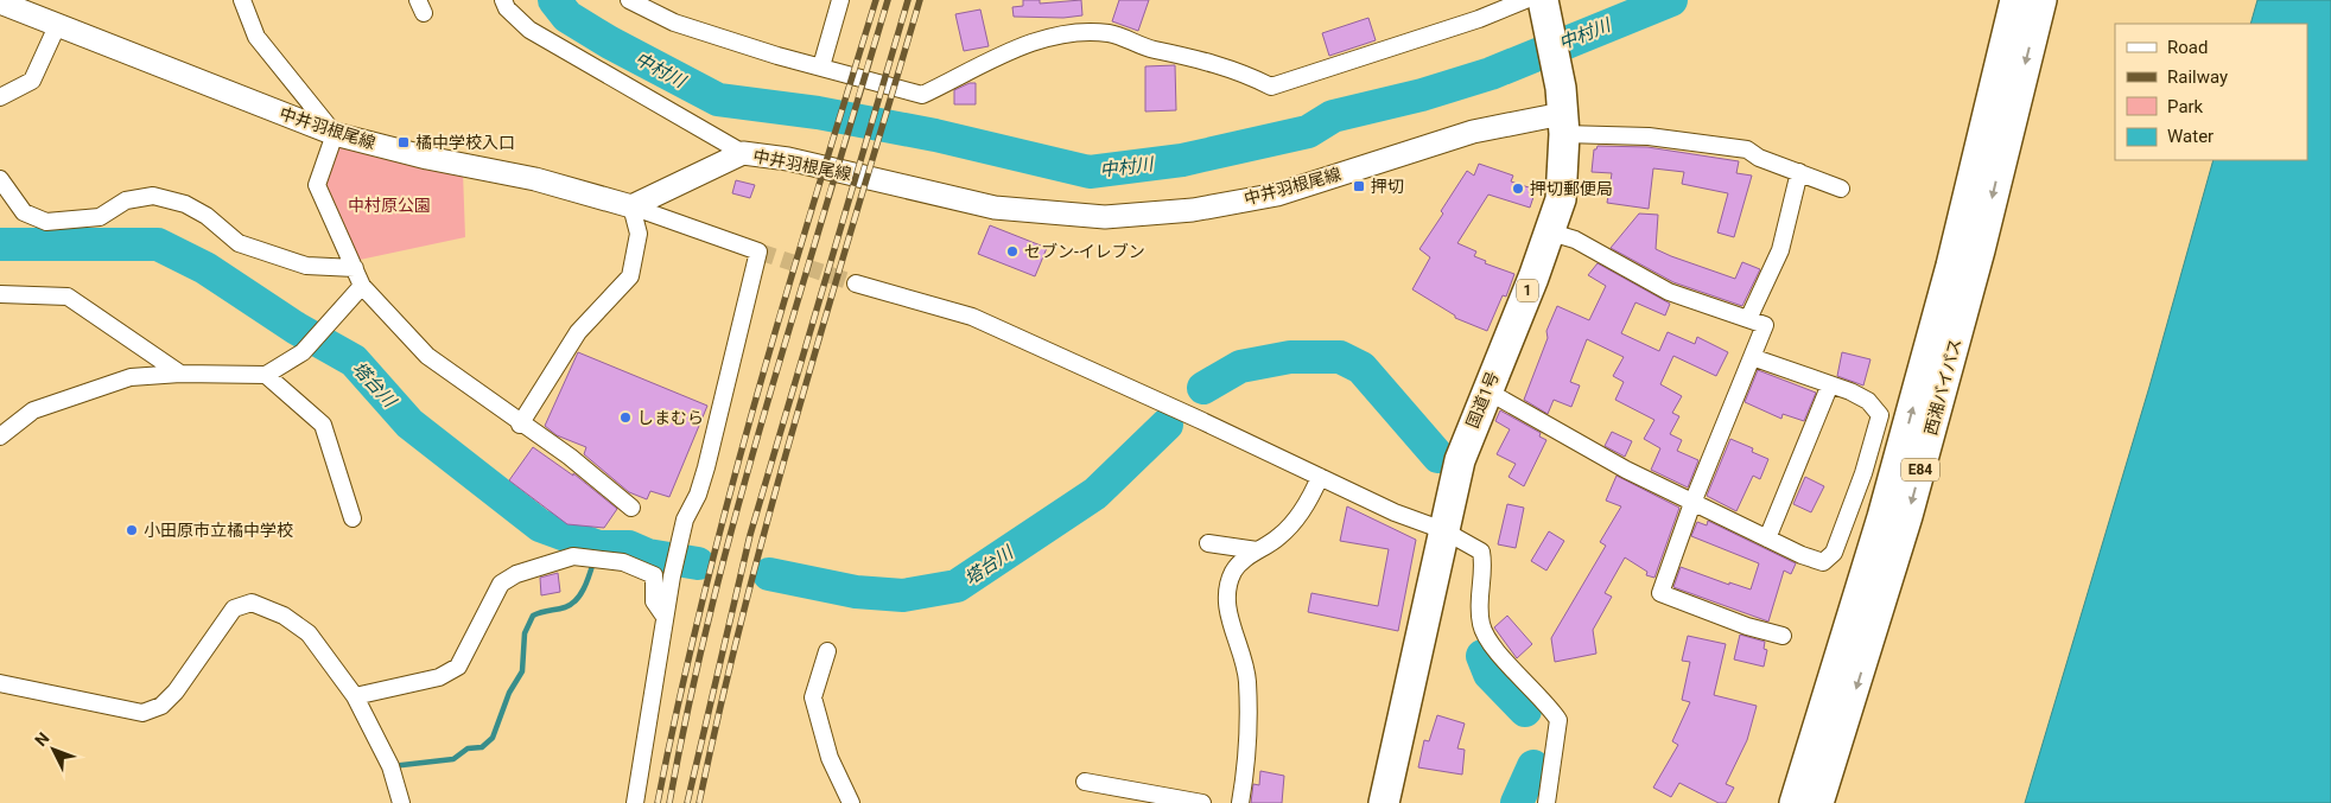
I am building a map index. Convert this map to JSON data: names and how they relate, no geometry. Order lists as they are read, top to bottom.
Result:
{
  "streets": {
    "highway": [
      "1",
      "西湘バイパス",
      "国道1号",
      "E84"
    ],
    "main road": ["中井羽根尾線"]
  },
  "crossings": [
    ["中井羽根尾線", "国道1号"]
  ],
  "water": ["中村川", "塔台川"],
  "parks": ["中村原公園"],
  "places": {
    "transit": ["橘中学校入口", "押切"],
    "other": [
      "押切郵便局",
      "セブン-イレブン",
      "しまむら",
      "小田原市立橘中学校"
    ]
  },
  "legend": [
    "Road",
    "Railway",
    "Park",
    "Water"
  ],
  "north": "top left"
}
